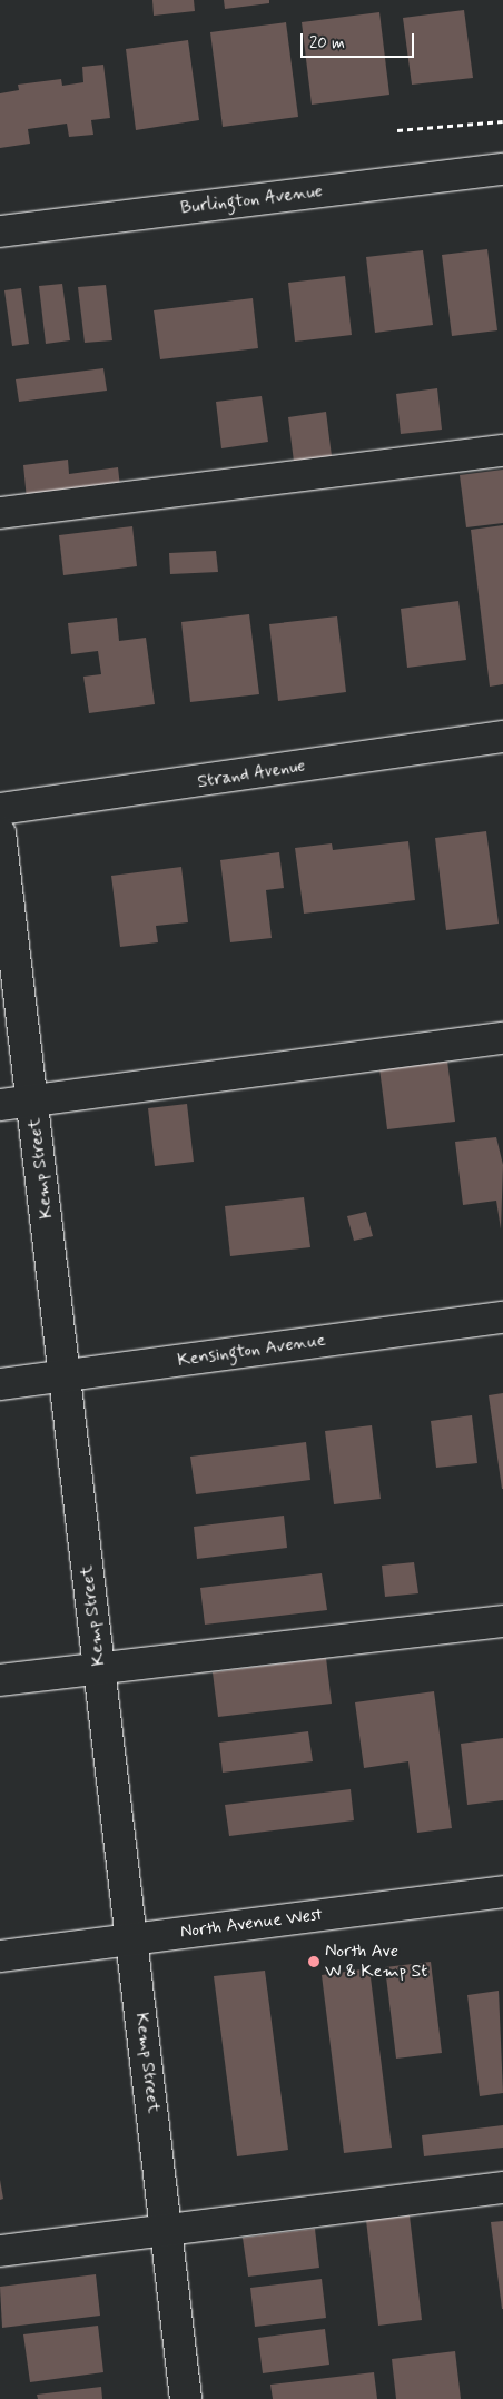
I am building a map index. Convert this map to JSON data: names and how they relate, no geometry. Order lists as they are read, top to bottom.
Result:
{
  "streets": {
    "street": [
      "Burlington Avenue",
      "Strand Avenue",
      "Kemp Street",
      "Kensington Avenue",
      "North Avenue West"
    ]
  },
  "crossings": [
    ["Kemp Street", "Kensington Avenue"],
    ["Kemp Street", "North Avenue West"]
  ],
  "places": ["North Ave W & Kemp St"],
  "scale_bar": "20 m"
}
